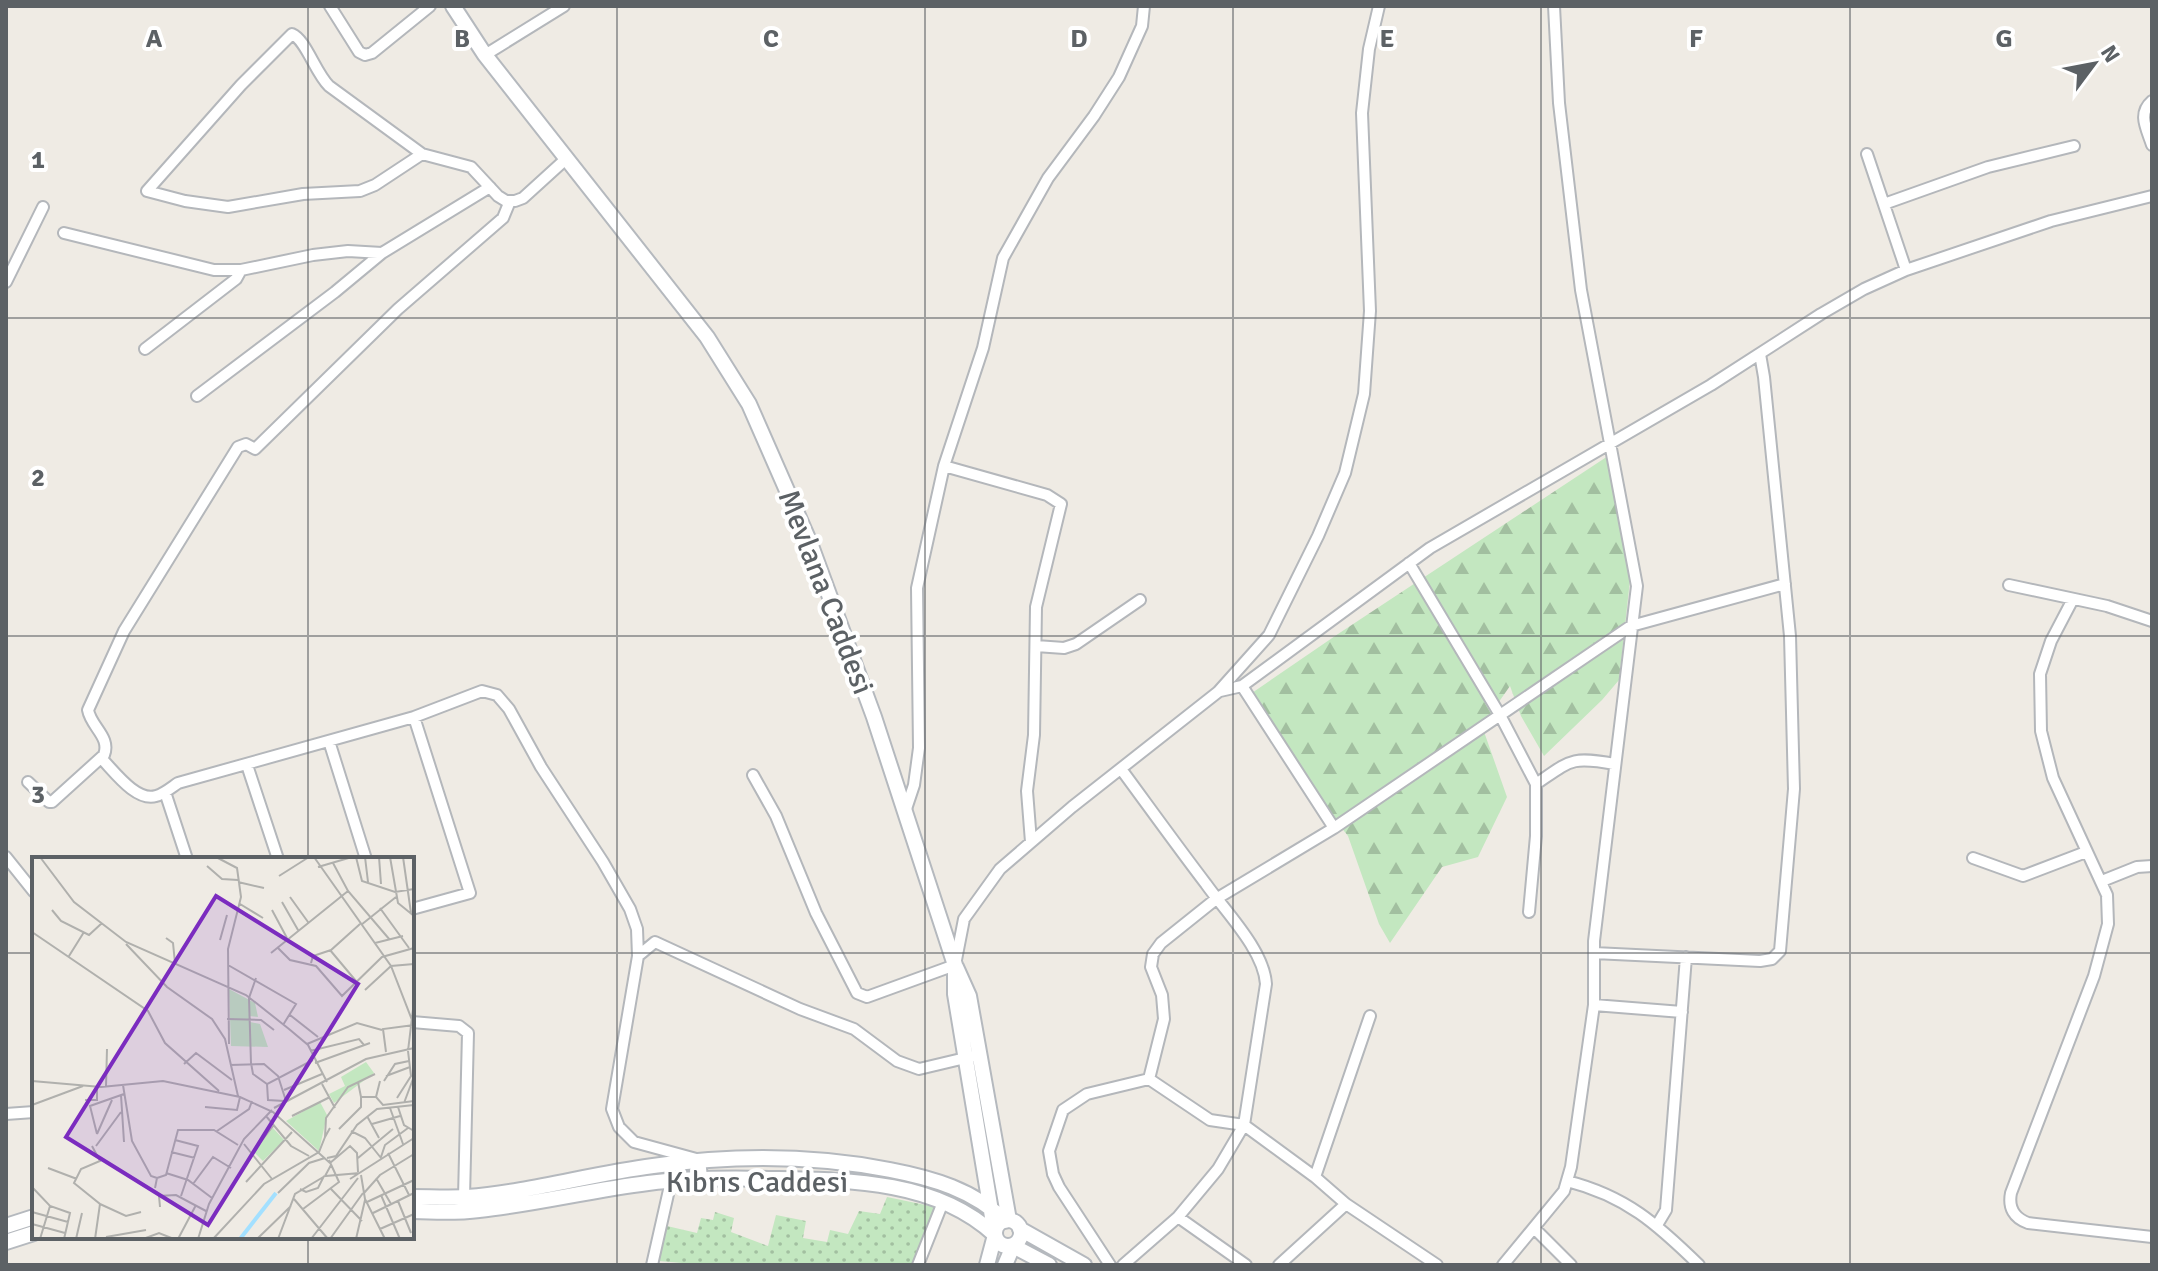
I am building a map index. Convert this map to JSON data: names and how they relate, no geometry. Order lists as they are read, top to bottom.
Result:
{
  "streets": {
    "street": ["Mevlana Caddesi", "Kıbrıs Caddesi"]
  },
  "north": "top right",
  "grid": {
    "columns": [
      "A",
      "B",
      "C",
      "D",
      "E",
      "F",
      "G"
    ],
    "rows": ["1", "2", "3"]
  }
}
